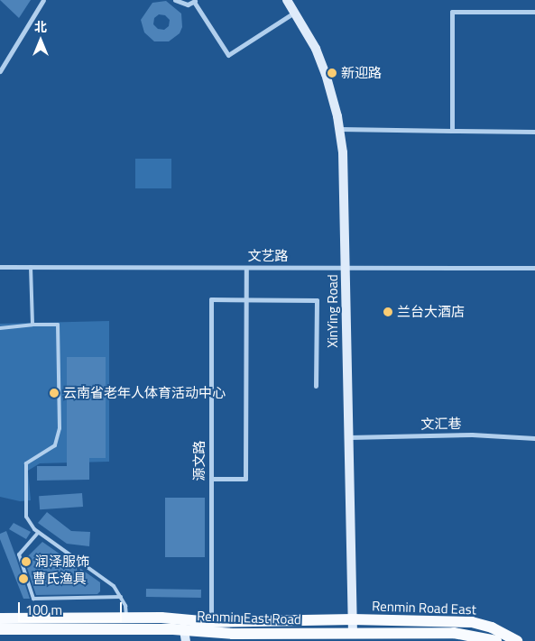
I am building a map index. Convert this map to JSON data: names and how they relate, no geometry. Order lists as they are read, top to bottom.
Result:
{
  "streets": {
    "main road": ["Renmin Road East", "Renmin East Road"],
    "street": [
      "文艺路",
      "XinYing Road",
      "文汇巷",
      "源文路"
    ]
  },
  "crossings": [
    ["文艺路", "XinYing Road"],
    ["XinYing Road", "文汇巷"],
    ["XinYing Road", "Renmin Road East"],
    ["XinYing Road", "Renmin East Road"],
    ["源文路", "Renmin East Road"],
    ["Renmin Road East", "Renmin East Road"]
  ],
  "places": [
    "新迎路",
    "兰台大酒店",
    "云南省老年人体育活动中心",
    "润泽服饰",
    "曹氏渔具"
  ],
  "scale_bar": "100 m",
  "north": "top"
}
